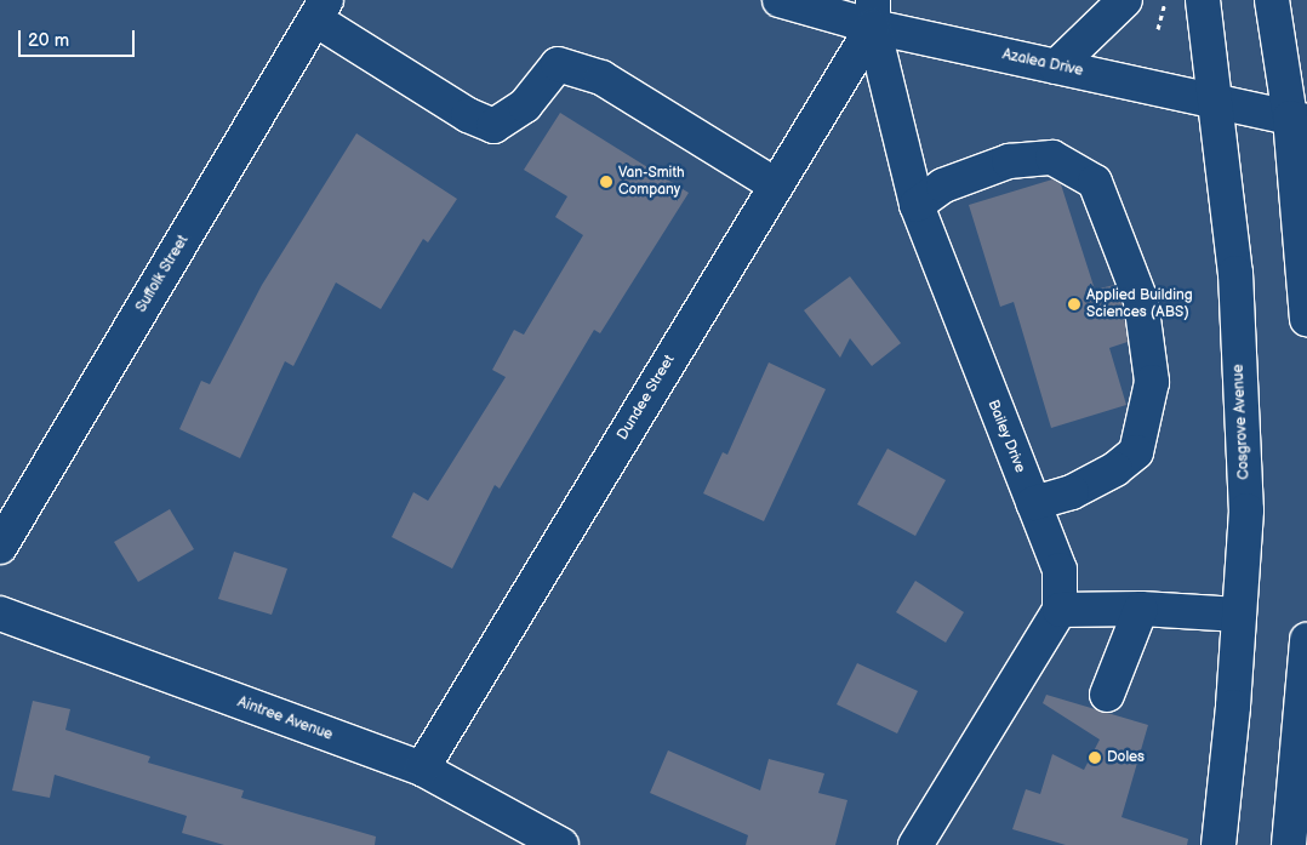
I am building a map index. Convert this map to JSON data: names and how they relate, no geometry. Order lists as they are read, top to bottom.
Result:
{
  "streets": {
    "street": [
      "Azalea Drive",
      "Suffolk Street",
      "Dundee Street",
      "Cosgrove Avenue",
      "Bailey Drive",
      "Aintree Avenue"
    ]
  },
  "crossings": [
    ["Azalea Drive", "Dundee Street"],
    ["Azalea Drive", "Cosgrove Avenue"],
    ["Azalea Drive", "Bailey Drive"],
    ["Dundee Street", "Bailey Drive"],
    ["Dundee Street", "Aintree Avenue"]
  ],
  "places": ["Van-Smith Company", "Applied Building Sciences (ABS)", "Doles"],
  "scale_bar": "20 m"
}
